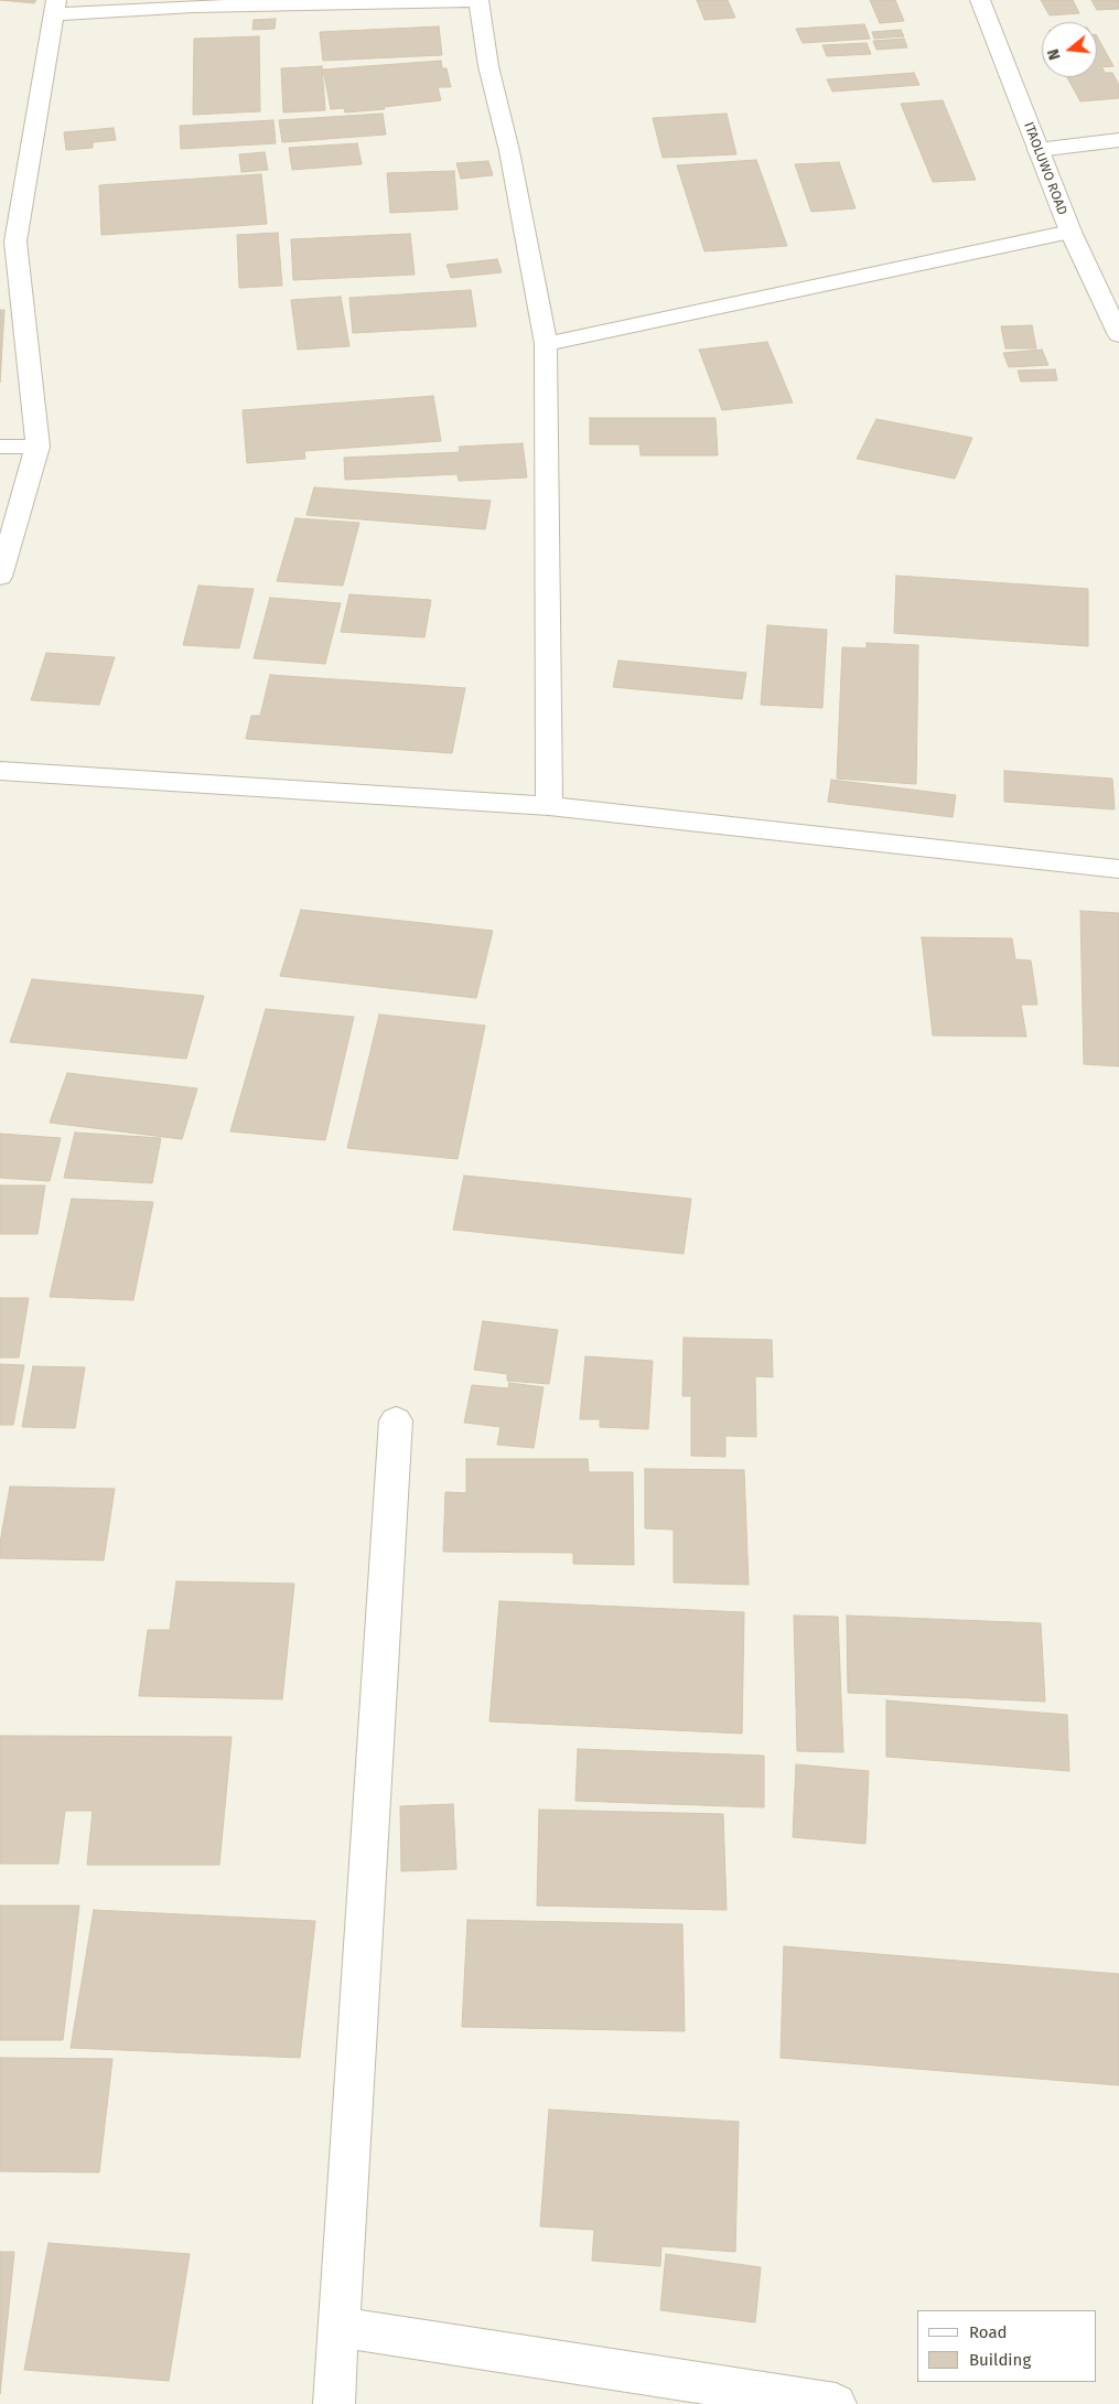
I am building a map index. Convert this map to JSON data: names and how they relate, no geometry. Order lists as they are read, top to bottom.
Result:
{
  "streets": {
    "street": ["ITAOLUWO ROAD"]
  },
  "legend": ["Road", "Building"],
  "north": "left"
}
